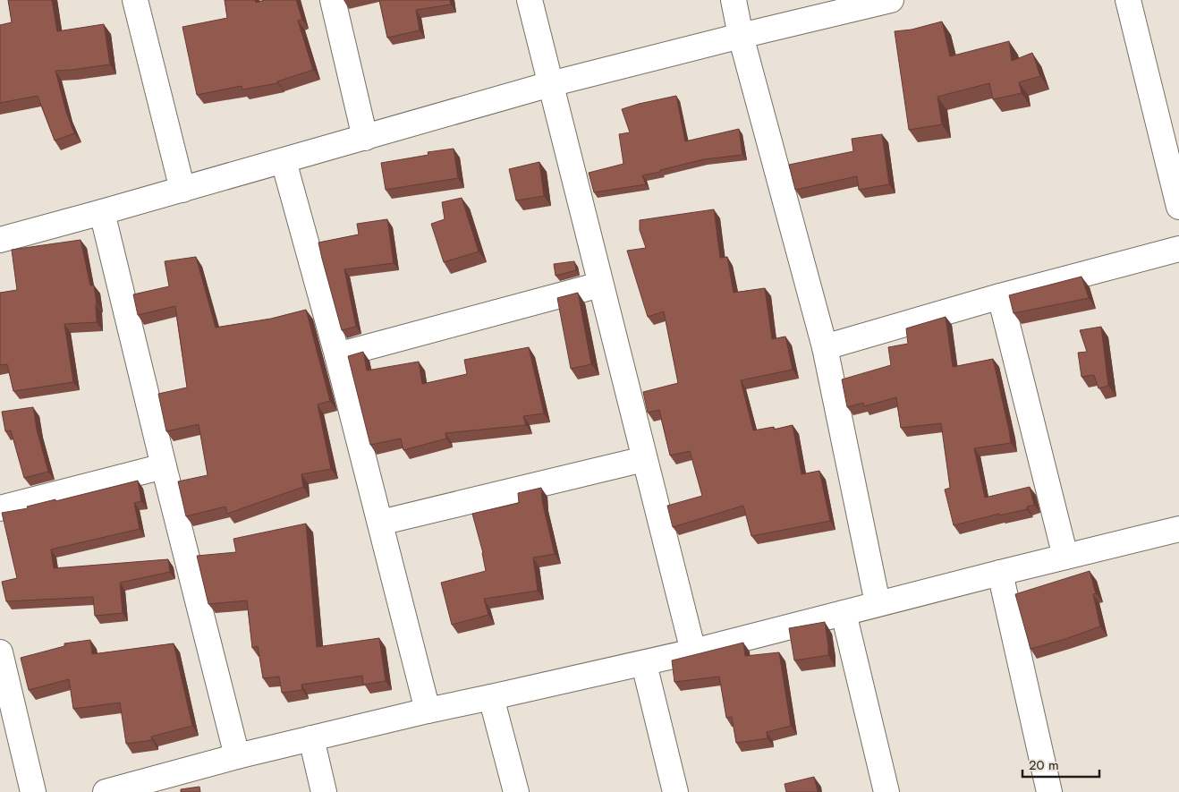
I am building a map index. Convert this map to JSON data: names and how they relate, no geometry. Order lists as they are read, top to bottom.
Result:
{
  "scale_bar": "20 m"
}
